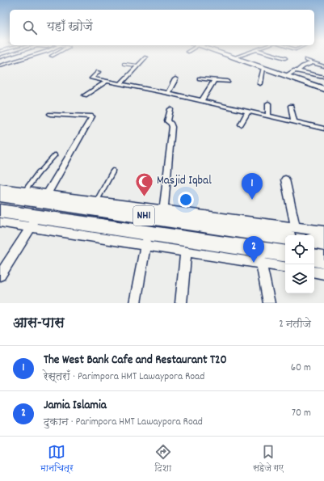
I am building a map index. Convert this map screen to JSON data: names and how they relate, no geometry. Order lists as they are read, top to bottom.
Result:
{
  "streets": {
    "highway": ["NH1"]
  },
  "places": {
    "mosque": ["Masjid Iqbal"]
  },
  "page": {
    "search": "यहाँ खोजें",
    "pins": ["1", "2"],
    "heading": ["आस-पास", "2 नतीजे"],
    "list": [
      {
        "mark": "1",
        "name": "The West Bank Cafe and Restaurant T20",
        "note": "रेस्तराँ · Parimpora HMT Lawaypora Road",
        "value": "60 m"
      },
      {
        "mark": "2",
        "name": "Jamia Islamia",
        "note": "दुकान · Parimpora HMT Lawaypora Road",
        "value": "70 m"
      }
    ],
    "nav": ["मानचित्र", "दिशा", "सहेजे गए"]
  }
}
